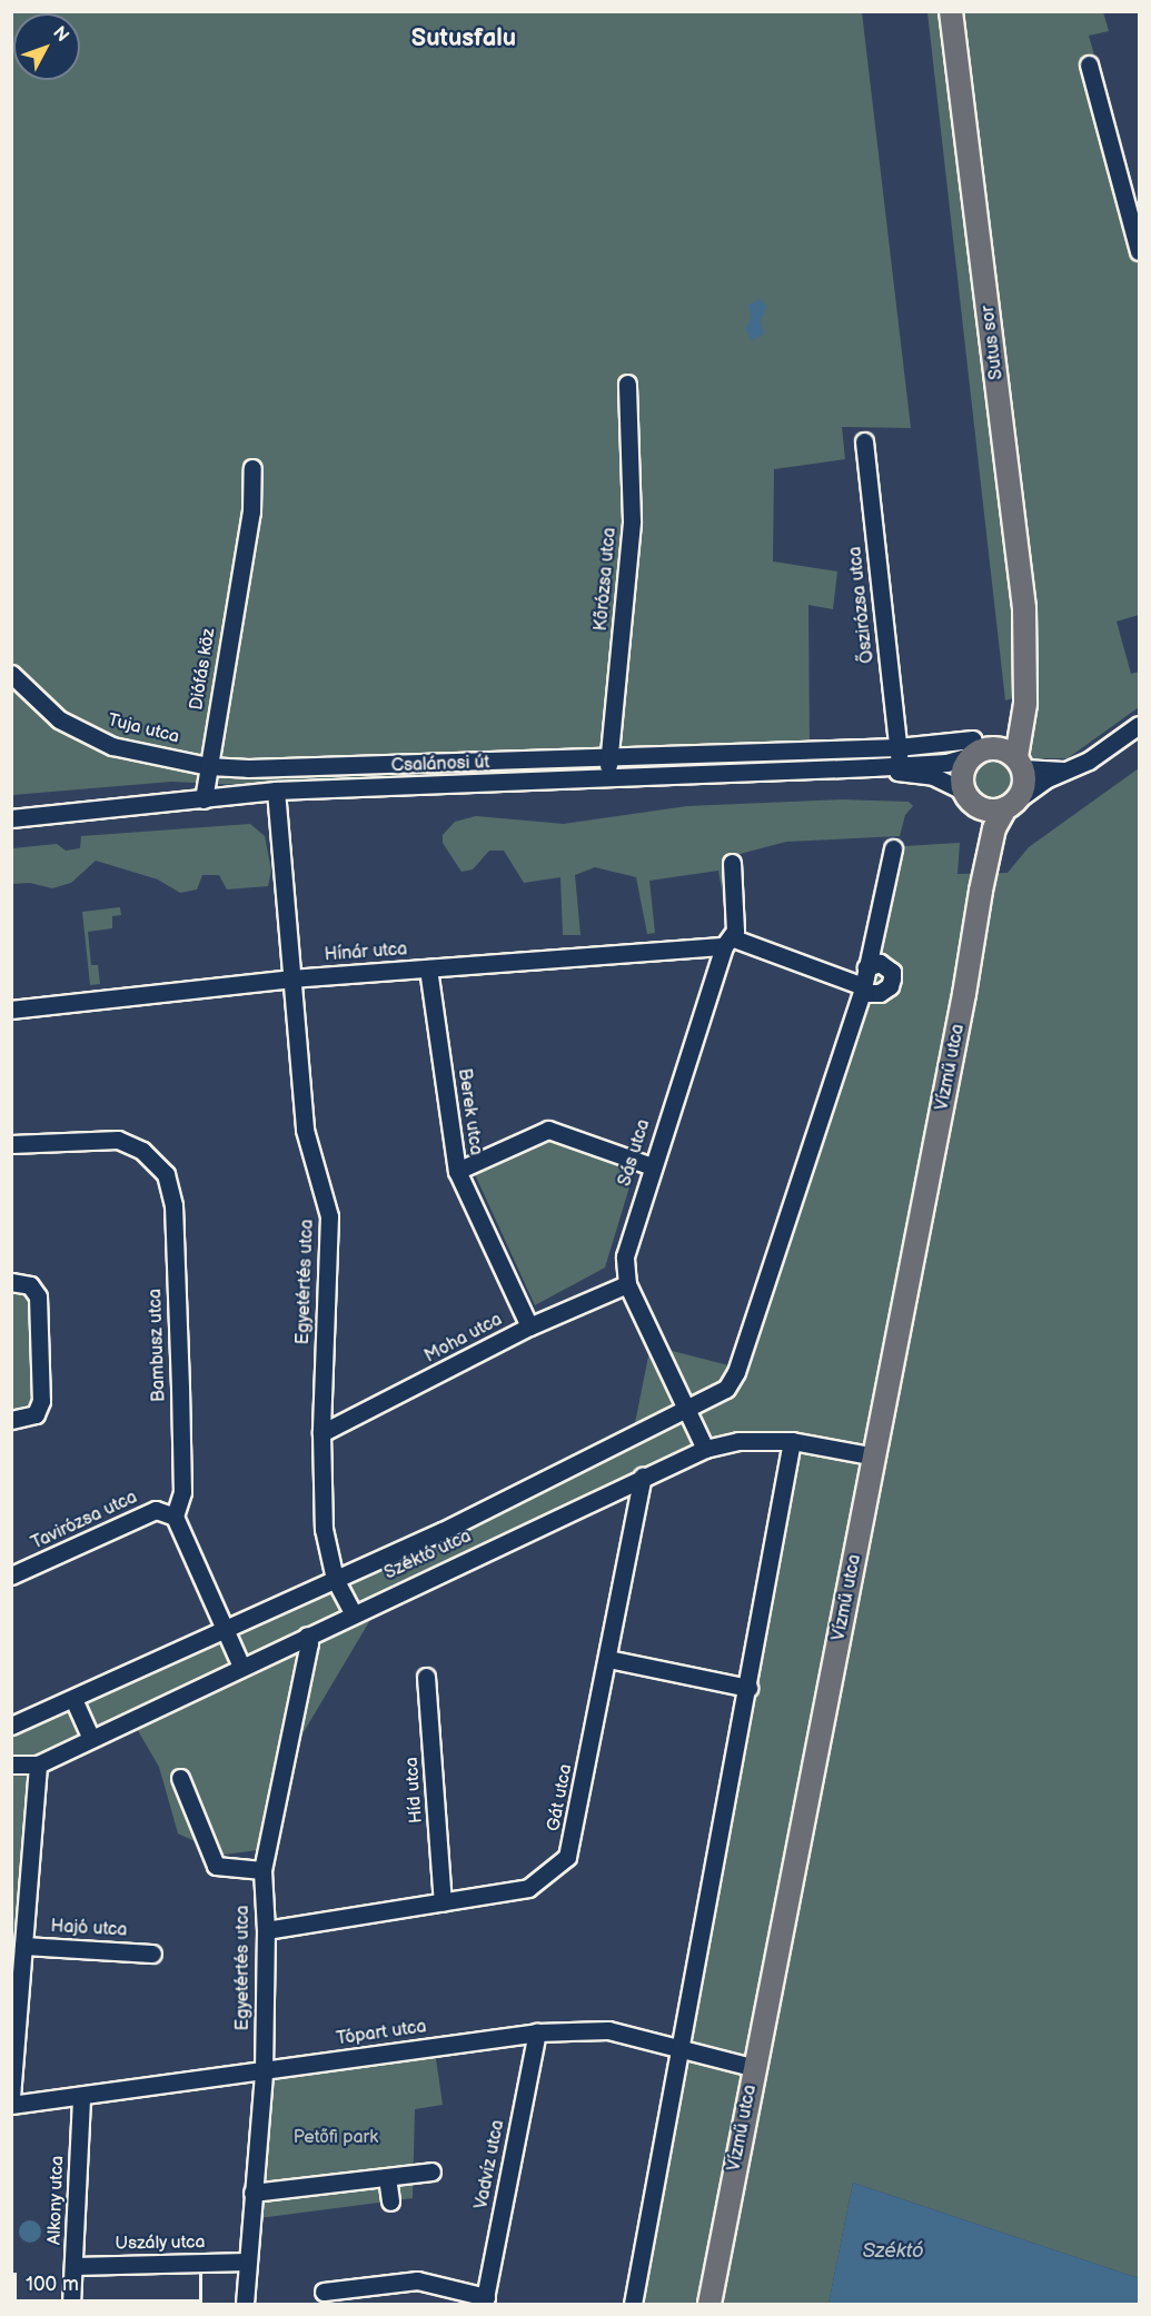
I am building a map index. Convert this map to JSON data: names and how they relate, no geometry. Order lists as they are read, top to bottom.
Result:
{
  "streets": {
    "main road": ["Sutus sor", "Vízmű utca"],
    "street": [
      "Kőrózsa utca",
      "Őszirózsa utca",
      "Diófás köz",
      "Tuja utca",
      "Csalánosi út",
      "Hínár utca",
      "Berek utca",
      "Sás utca",
      "Egyetértés utca",
      "Moha utca",
      "Bambusz utca",
      "Tavirózsa utca",
      "Széktó utca",
      "Híd utca",
      "Gát utca",
      "Hajó utca",
      "Tópart utca",
      "Vadvíz utca",
      "Alkony utca",
      "Uszály utca"
    ]
  },
  "crossings": [
    ["Kőrózsa utca", "Tuja utca"],
    ["Kőrózsa utca", "Csalánosi út"],
    ["Őszirózsa utca", "Tuja utca"],
    ["Őszirózsa utca", "Csalánosi út"],
    ["Diófás köz", "Tuja utca"],
    ["Diófás köz", "Csalánosi út"],
    ["Tuja utca", "Csalánosi út"],
    ["Csalánosi út", "Egyetértés utca"],
    ["Hínár utca", "Berek utca"],
    ["Hínár utca", "Sás utca"],
    ["Hínár utca", "Egyetértés utca"],
    ["Vízmű utca", "Széktó utca"],
    ["Vízmű utca", "Tópart utca"],
    ["Berek utca", "Moha utca"],
    ["Sás utca", "Moha utca"],
    ["Sás utca", "Széktó utca"],
    ["Egyetértés utca", "Moha utca"],
    ["Egyetértés utca", "Széktó utca"],
    ["Egyetértés utca", "Gát utca"],
    ["Egyetértés utca", "Tópart utca"],
    ["Egyetértés utca", "Uszály utca"],
    ["Bambusz utca", "Tavirózsa utca"],
    ["Széktó utca", "Gát utca"],
    ["Híd utca", "Gát utca"],
    ["Tópart utca", "Vadvíz utca"],
    ["Tópart utca", "Alkony utca"],
    ["Alkony utca", "Uszály utca"]
  ],
  "districts": ["Sutusfalu"],
  "water": ["Széktó"],
  "parks": ["Petőfi park"],
  "scale_bar": "100 m",
  "north": "top right"
}
